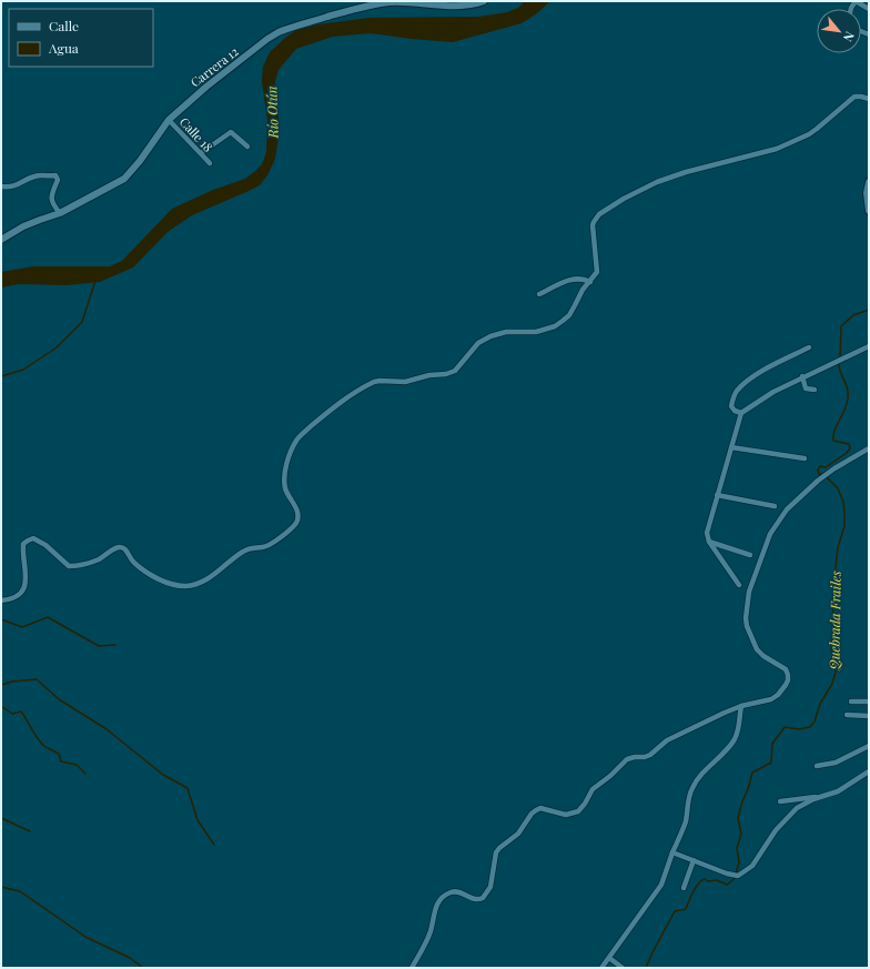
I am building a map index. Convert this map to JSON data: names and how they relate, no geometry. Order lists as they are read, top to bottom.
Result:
{
  "streets": {
    "street": ["Carrera 12", "Calle 18"]
  },
  "crossings": [
    ["Carrera 12", "Calle 18"]
  ],
  "water": ["Río Otún", "Quebrada Frailes"],
  "legend": ["Calle", "Agua"],
  "north": "bottom right"
}
